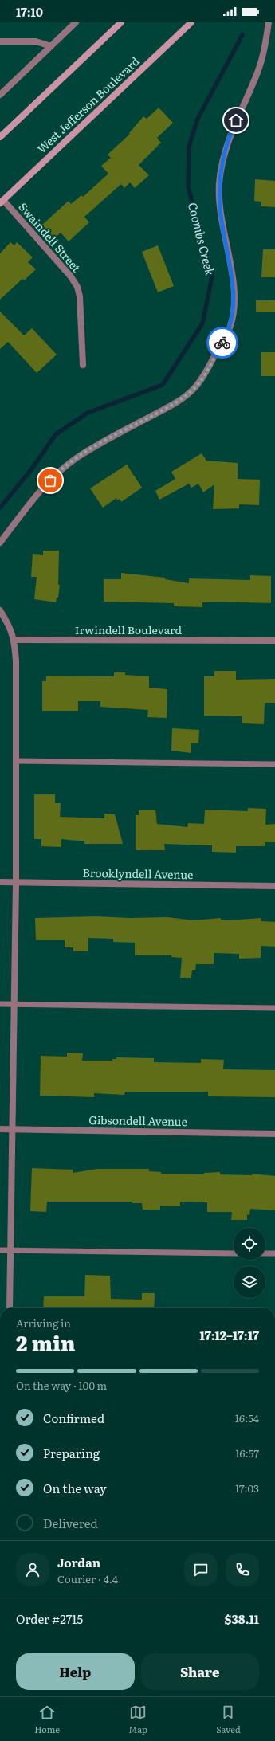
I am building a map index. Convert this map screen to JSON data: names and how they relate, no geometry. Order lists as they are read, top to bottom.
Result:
{
  "streets": {
    "main road": ["West Jefferson Boulevard"],
    "street": [
      "Swaindell Street",
      "Irwindell Boulevard",
      "Brooklyndell Avenue",
      "Gibsondell Avenue"
    ]
  },
  "crossings": [
    ["West Jefferson Boulevard", "Swaindell Street"]
  ],
  "water": ["Coombs Creek"],
  "page": {
    "status": "17:10",
    "heading": ["2 min", "Arriving in", "17:12–17:17"],
    "panel": [
      "Jordan",
      "Courier · 4.4",
      "Order #2715",
      "$38.11"
    ],
    "bar": "On the way · 100 m",
    "list": [
      ["Confirmed", "16:54"],
      ["Preparing", "16:57"],
      ["On the way", "17:03"],
      "Delivered"
    ],
    "buttons": ["Help", "Share"],
    "tabs": ["Home", "Map", "Saved"]
  }
}
